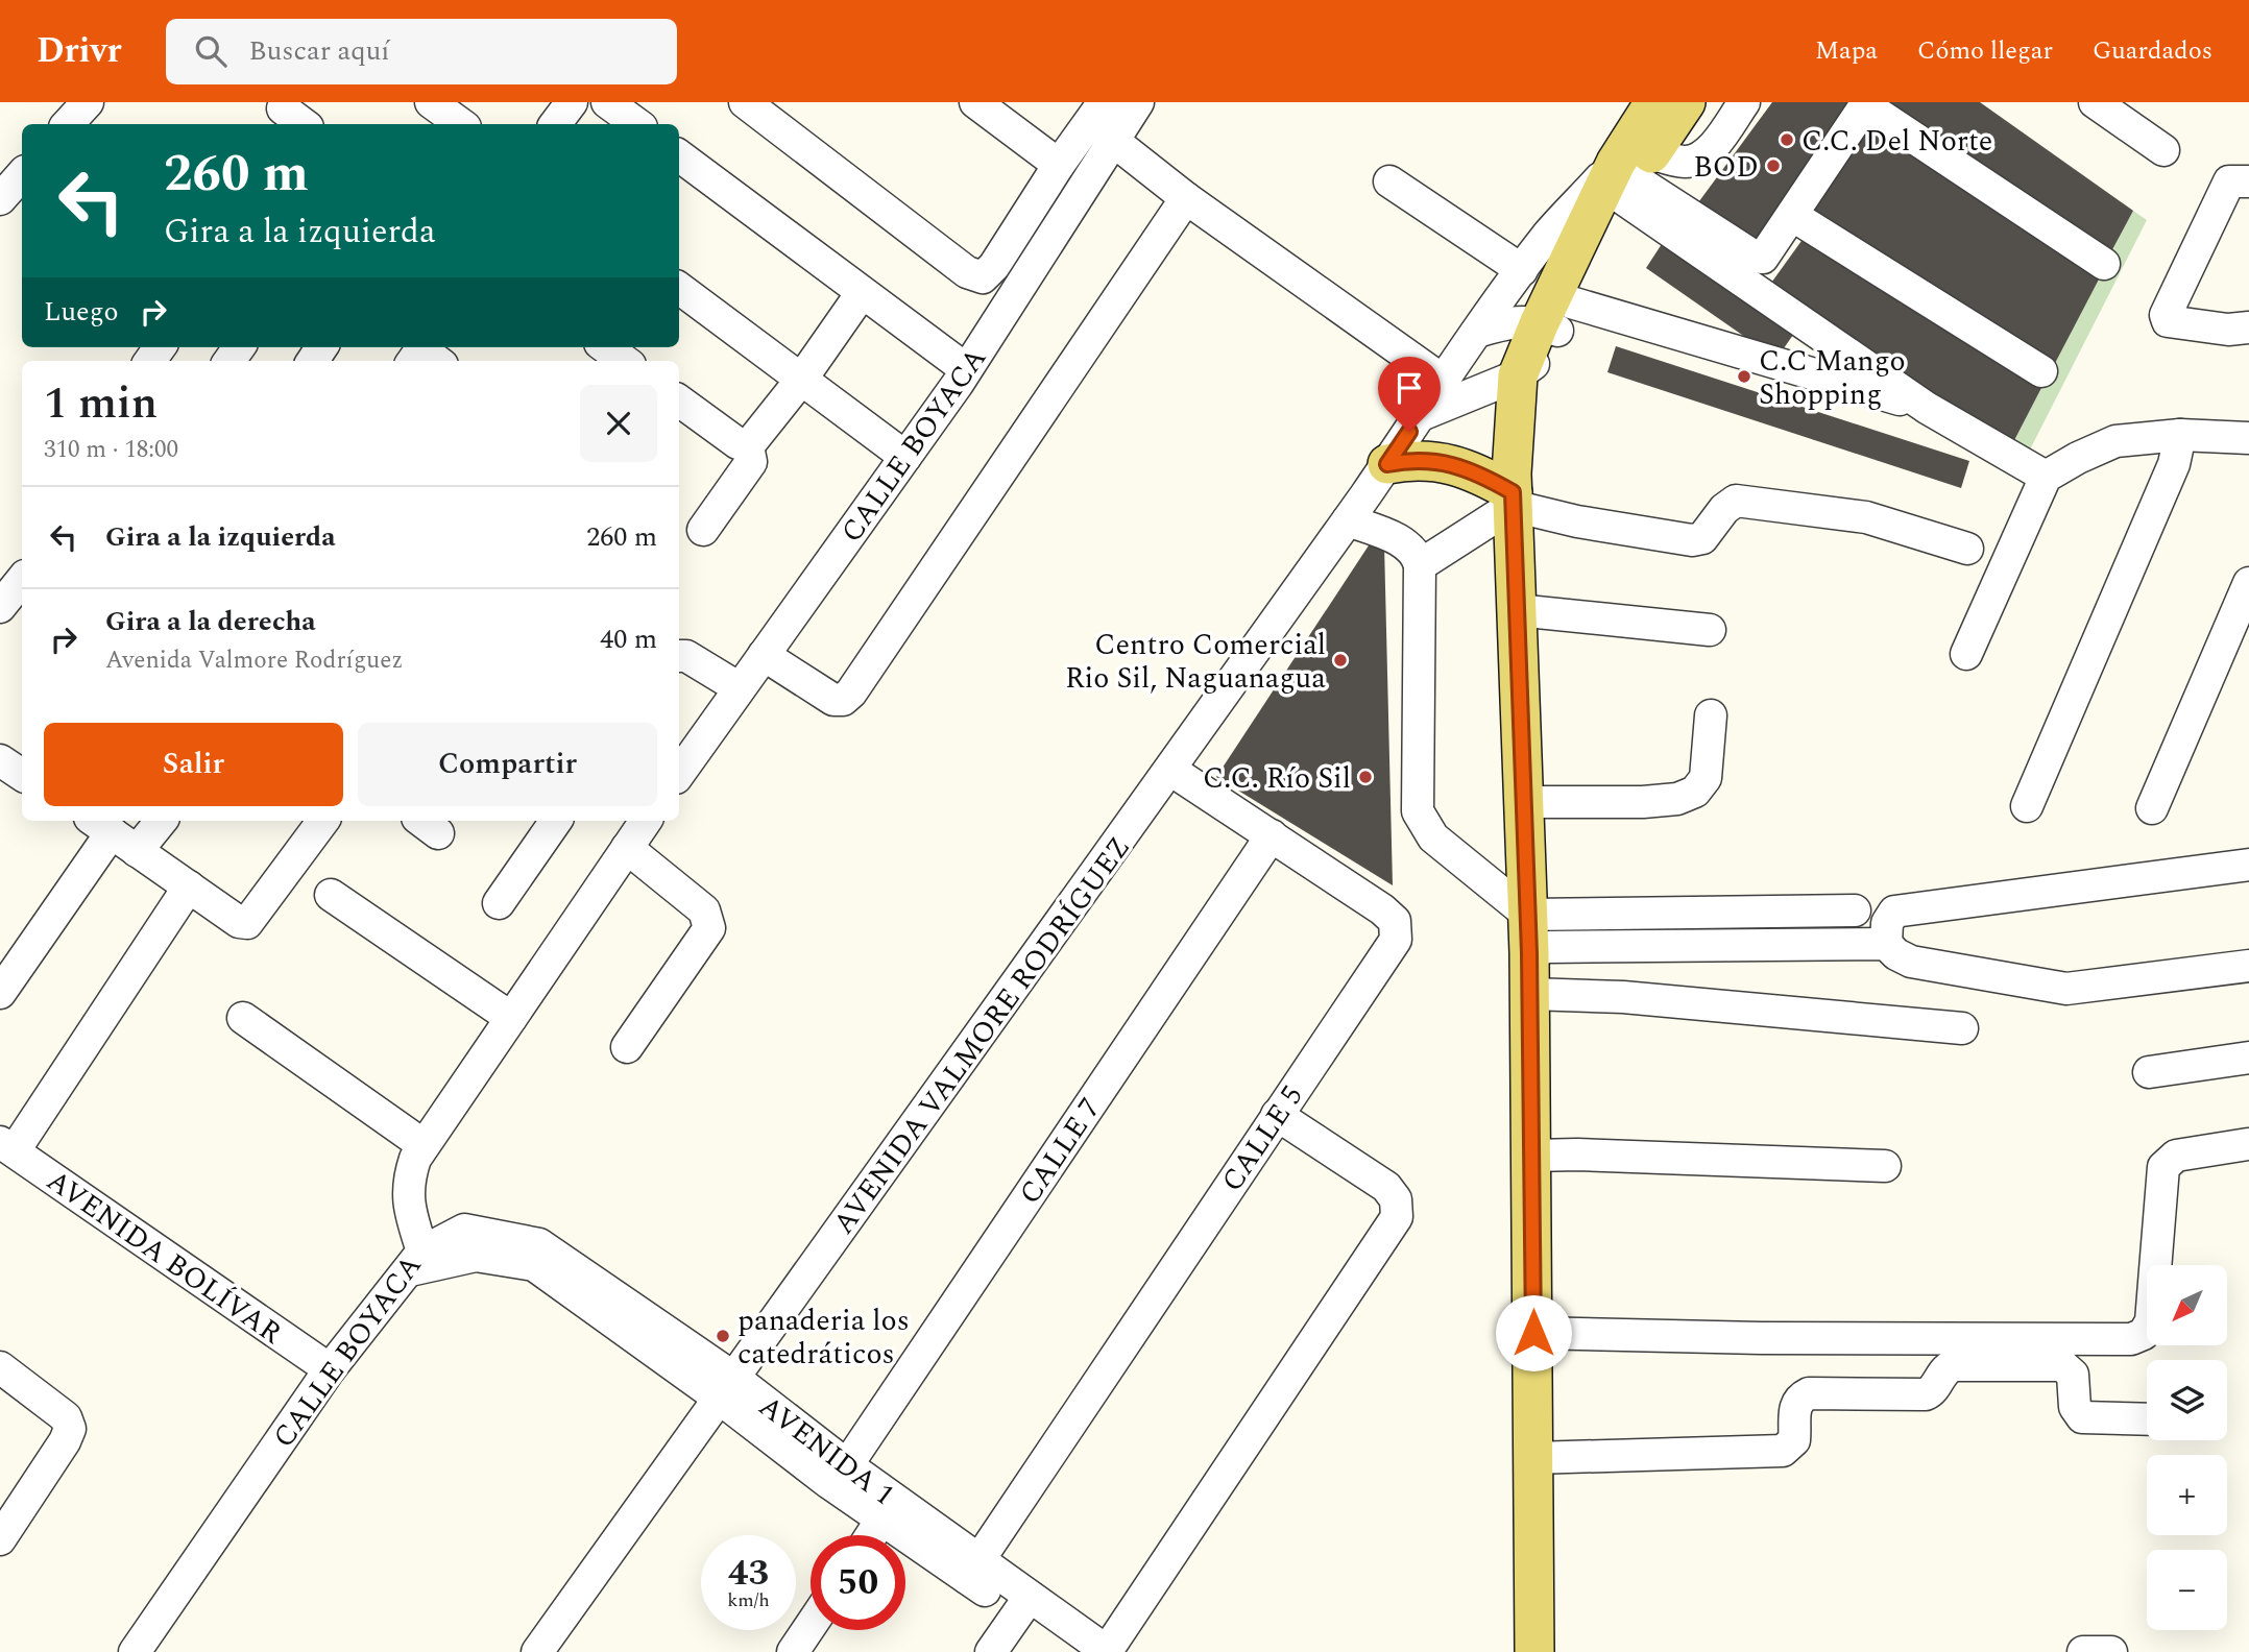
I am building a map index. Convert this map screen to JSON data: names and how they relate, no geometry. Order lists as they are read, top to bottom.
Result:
{
  "streets": {
    "street": [
      "CALLE BOYACA",
      "AVENIDA VALMORE RODRÍGUEZ",
      "CALLE 5",
      "CALLE 7",
      "AVENIDA BOLÍVAR",
      "AVENIDA 1"
    ]
  },
  "crossings": [
    ["CALLE BOYACA", "AVENIDA BOLÍVAR"],
    ["CALLE BOYACA", "AVENIDA 1"],
    ["AVENIDA VALMORE RODRÍGUEZ", "CALLE 5"],
    ["AVENIDA VALMORE RODRÍGUEZ", "AVENIDA 1"],
    ["CALLE 5", "CALLE 7"],
    ["CALLE 5", "AVENIDA 1"],
    ["CALLE 7", "AVENIDA 1"]
  ],
  "places": [
    "C.C. Del Norte",
    "BOD",
    "C.C Mango Shopping",
    "Centro Comercial Rio Sil, Naguanagua",
    "C.C. Río Sil",
    "panaderia los catedráticos"
  ],
  "north": "bottom left",
  "page": {
    "header": "Drivr",
    "search": "Buscar aquí",
    "nav": ["Mapa", "Cómo llegar", "Guardados"],
    "turn": ["260 m", "Gira a la izquierda"],
    "then": "Luego",
    "heading": ["1 min", "310 m · 18:00"],
    "list": [
      {
        "name": "Gira a la izquierda",
        "value": "260 m"
      },
      {
        "name": "Gira a la derecha",
        "note": "Avenida Valmore Rodríguez",
        "value": "40 m"
      }
    ],
    "buttons": ["Salir", "Compartir"],
    "map_buttons": ["+", "−"],
    "speed": "43 km/h",
    "limit": "50"
  }
}
